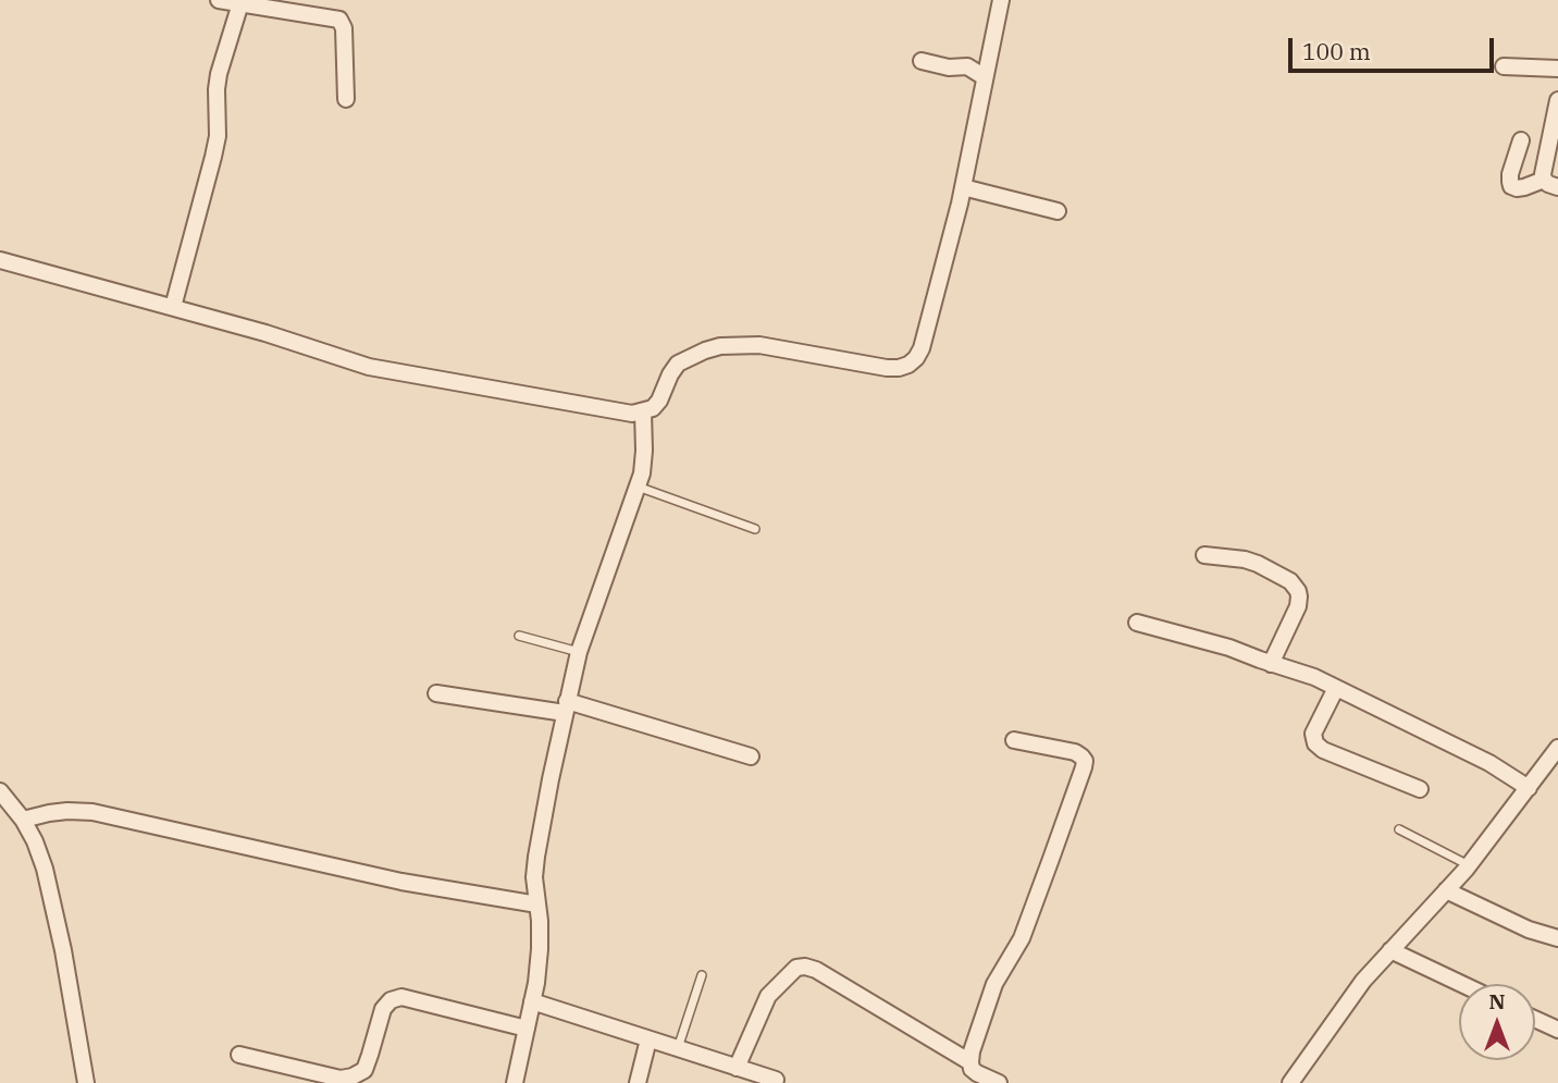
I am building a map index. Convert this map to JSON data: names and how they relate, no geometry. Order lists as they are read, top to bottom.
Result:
{
  "scale_bar": "100 m",
  "north": "top"
}
